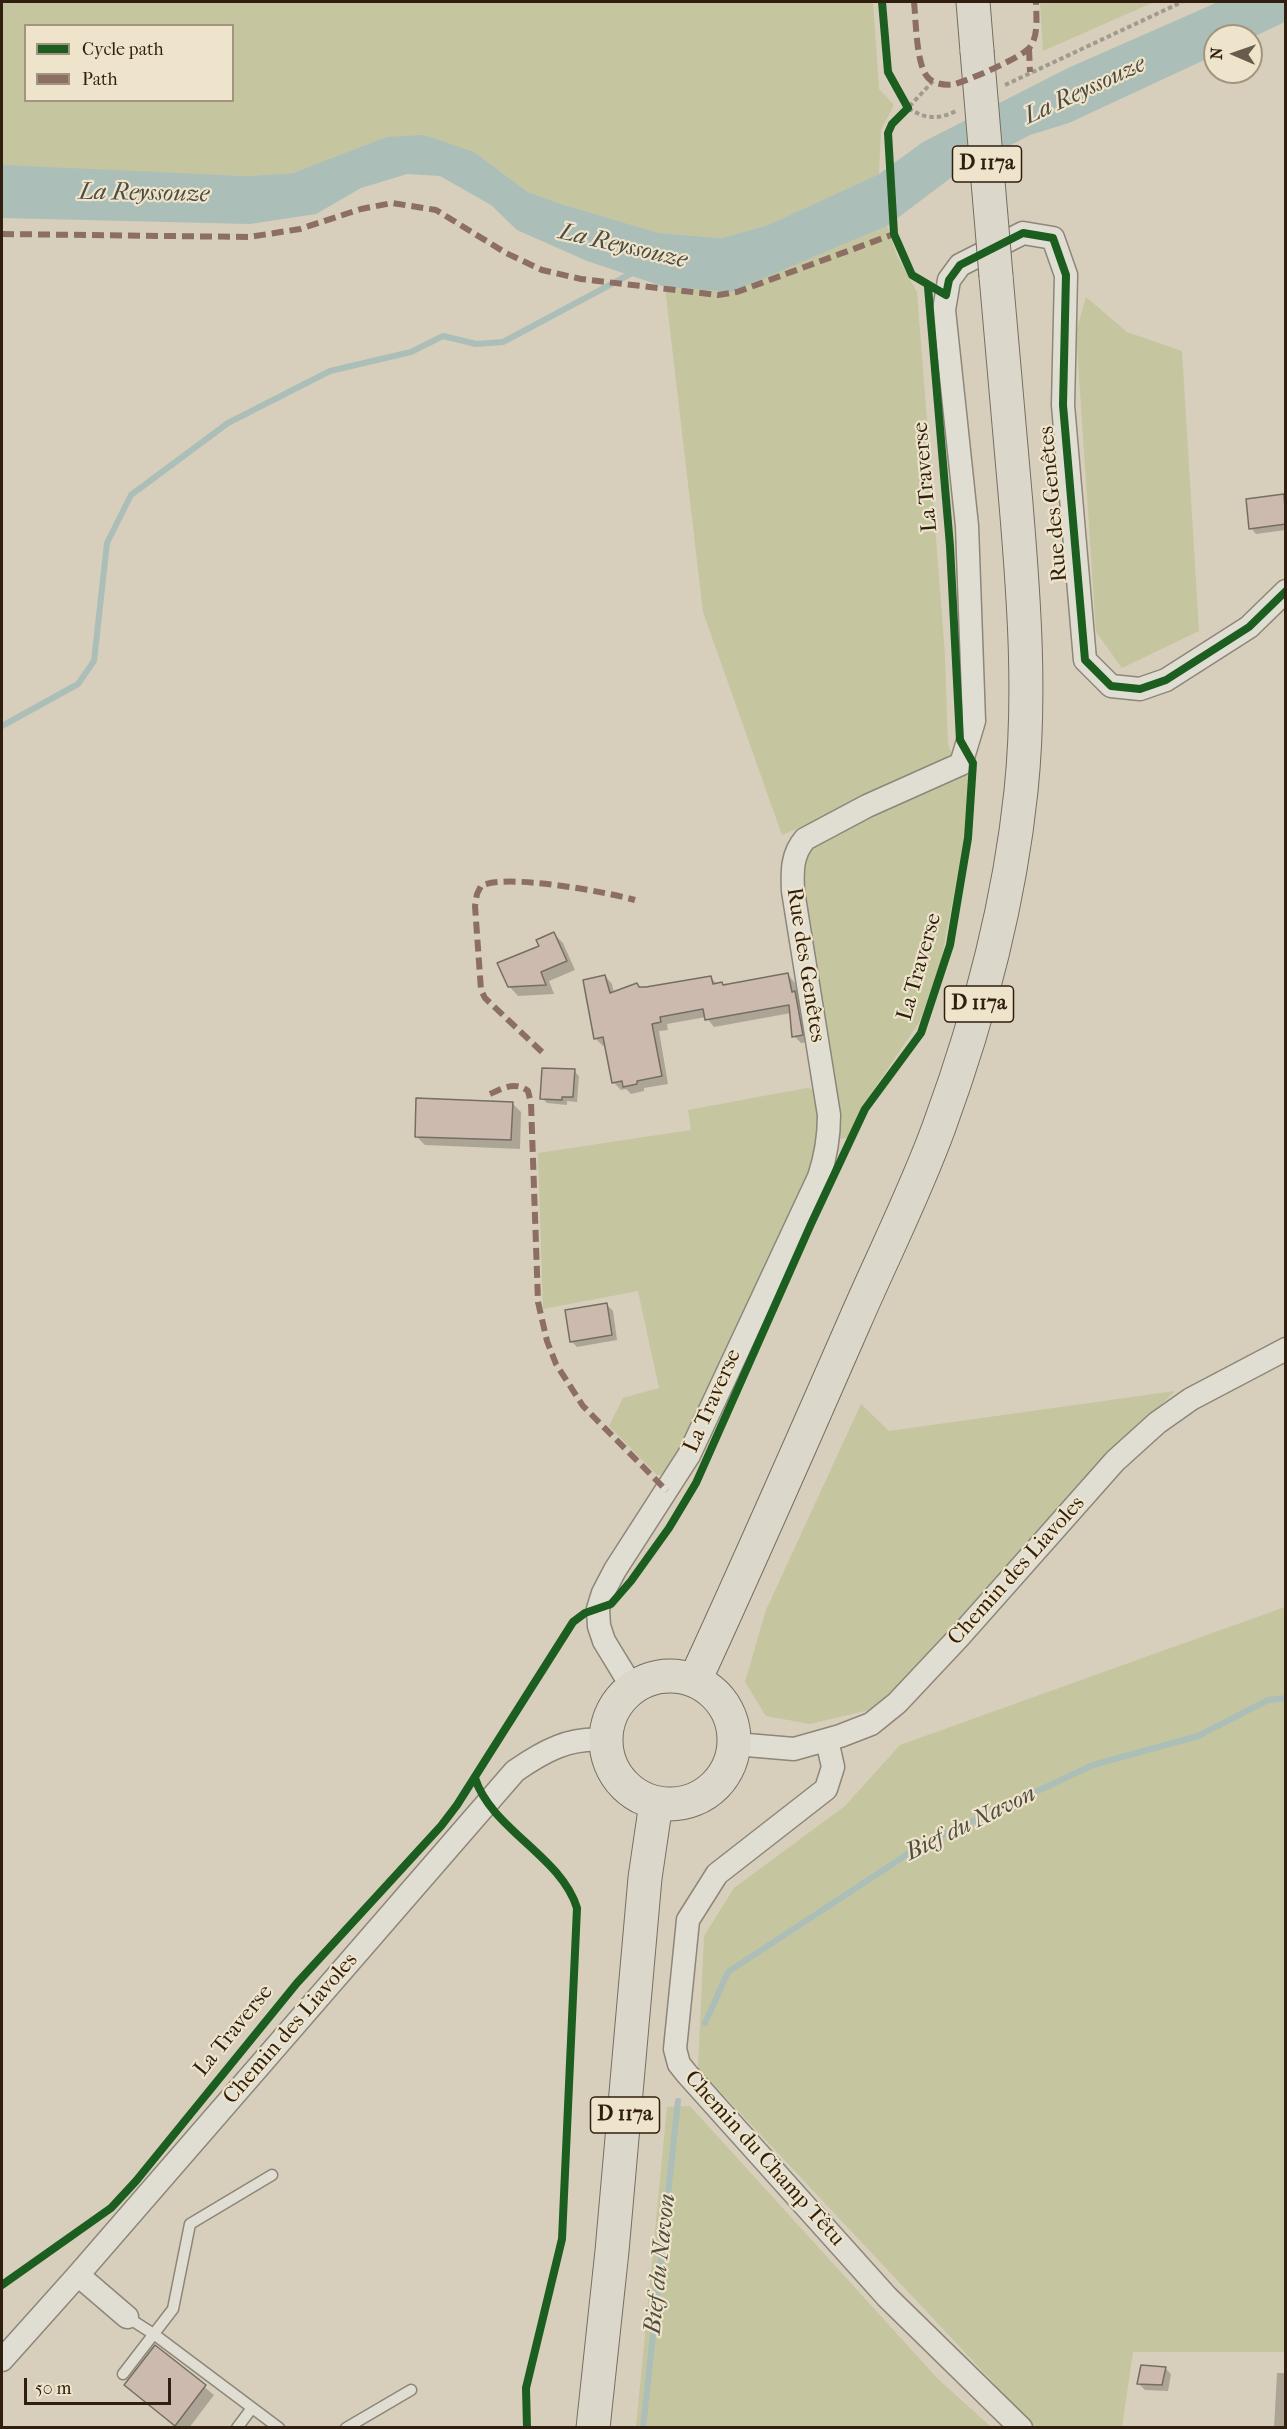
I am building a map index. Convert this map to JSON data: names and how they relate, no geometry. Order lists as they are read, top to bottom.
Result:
{
  "streets": {
    "main road": ["D 117a"],
    "street": ["Rue des Genêtes", "Chemin des Liavoles", "Chemin du Champ Têtu"],
    "cycle path": ["La Traverse"]
  },
  "crossings": [
    ["D 117a", "Rue des Genêtes"],
    ["D 117a", "Chemin des Liavoles"],
    ["Rue des Genêtes", "Chemin des Liavoles"],
    ["Chemin des Liavoles", "Chemin du Champ Têtu"]
  ],
  "water": ["La Reyssouze", "Bief du Navon"],
  "legend": ["Cycle path", "Path"],
  "scale_bar": "50 m",
  "north": "left"
}
